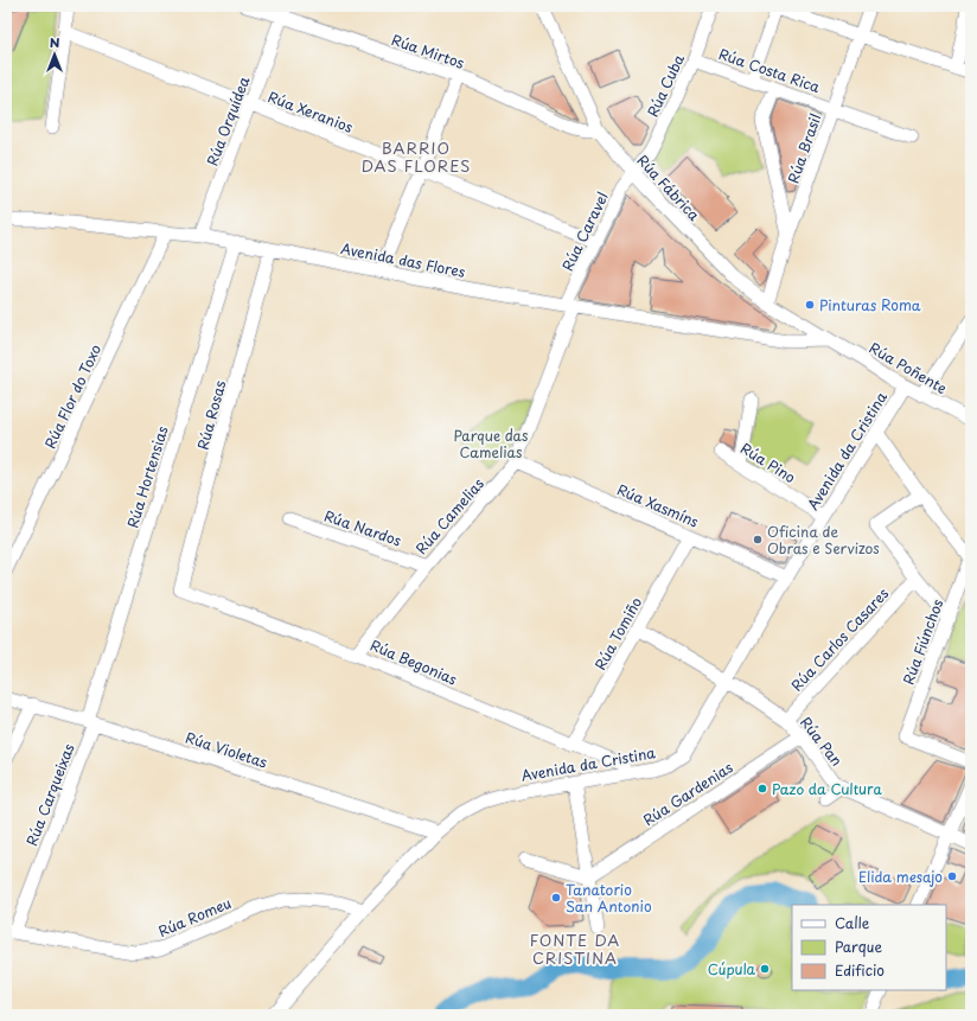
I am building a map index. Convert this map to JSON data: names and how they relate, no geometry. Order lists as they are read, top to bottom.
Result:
{
  "streets": {
    "street": [
      "Rúa Mirtos",
      "Rúa Costa Rica",
      "Rúa Cuba",
      "Rúa Xeranios",
      "Rúa Orquídea",
      "Rúa Brasil",
      "Rúa Fábrica",
      "Rúa Caravel",
      "Avenida das Flores",
      "Rúa Poñente",
      "Rúa Flor do Toxo",
      "Rúa Rosas",
      "Avenida da Cristina",
      "Rúa Pino",
      "Rúa Hortensias",
      "Rúa Xasmíns",
      "Rúa Camelias",
      "Rúa Nardos",
      "Rúa Tomiño",
      "Rúa Carlos Casares",
      "Rúa Fiúnchos",
      "Rúa Begonias",
      "Rúa Pan",
      "Rúa Violetas",
      "Rúa Gardenias",
      "Rúa Carqueixas",
      "Rúa Romeu"
    ]
  },
  "crossings": [
    ["Rúa Mirtos", "Rúa Orquídea"],
    ["Rúa Mirtos", "Rúa Fábrica"],
    ["Rúa Costa Rica", "Rúa Cuba"],
    ["Rúa Costa Rica", "Rúa Brasil"],
    ["Rúa Cuba", "Rúa Fábrica"],
    ["Rúa Cuba", "Rúa Caravel"],
    ["Rúa Xeranios", "Rúa Orquídea"],
    ["Rúa Xeranios", "Rúa Caravel"],
    ["Rúa Orquídea", "Avenida das Flores"],
    ["Rúa Brasil", "Rúa Fábrica"],
    ["Rúa Fábrica", "Rúa Caravel"],
    ["Rúa Fábrica", "Avenida das Flores"],
    ["Rúa Fábrica", "Rúa Poñente"],
    ["Rúa Caravel", "Avenida das Flores"],
    ["Rúa Caravel", "Rúa Camelias"],
    ["Avenida das Flores", "Rúa Poñente"],
    ["Avenida das Flores", "Rúa Flor do Toxo"],
    ["Avenida das Flores", "Rúa Rosas"],
    ["Avenida das Flores", "Rúa Hortensias"],
    ["Avenida das Flores", "Rúa Camelias"],
    ["Rúa Poñente", "Avenida da Cristina"],
    ["Rúa Rosas", "Rúa Begonias"],
    ["Avenida da Cristina", "Rúa Pino"],
    ["Avenida da Cristina", "Rúa Xasmíns"],
    ["Avenida da Cristina", "Rúa Begonias"],
    ["Avenida da Cristina", "Rúa Pan"],
    ["Avenida da Cristina", "Rúa Violetas"],
    ["Avenida da Cristina", "Rúa Romeu"],
    ["Rúa Hortensias", "Rúa Violetas"],
    ["Rúa Hortensias", "Rúa Carqueixas"],
    ["Rúa Xasmíns", "Rúa Camelias"],
    ["Rúa Xasmíns", "Rúa Tomiño"],
    ["Rúa Camelias", "Rúa Nardos"],
    ["Rúa Camelias", "Rúa Begonias"],
    ["Rúa Tomiño", "Rúa Begonias"],
    ["Rúa Tomiño", "Rúa Pan"],
    ["Rúa Carlos Casares", "Rúa Pan"],
    ["Rúa Pan", "Rúa Gardenias"],
    ["Rúa Violetas", "Rúa Carqueixas"],
    ["Rúa Carqueixas", "Rúa Romeu"]
  ],
  "districts": ["BARRIO DAS FLORES", "FONTE DA CRISTINA"],
  "parks": ["Parque das Camelias"],
  "places": [
    "Pinturas Roma",
    "Oficina de Obras e Servizos",
    "Pazo da Cultura",
    "Elida mesajo",
    "Tanatorio San Antonio",
    "Cúpula"
  ],
  "legend": ["Calle", "Parque", "Edificio"],
  "north": "top"
}
